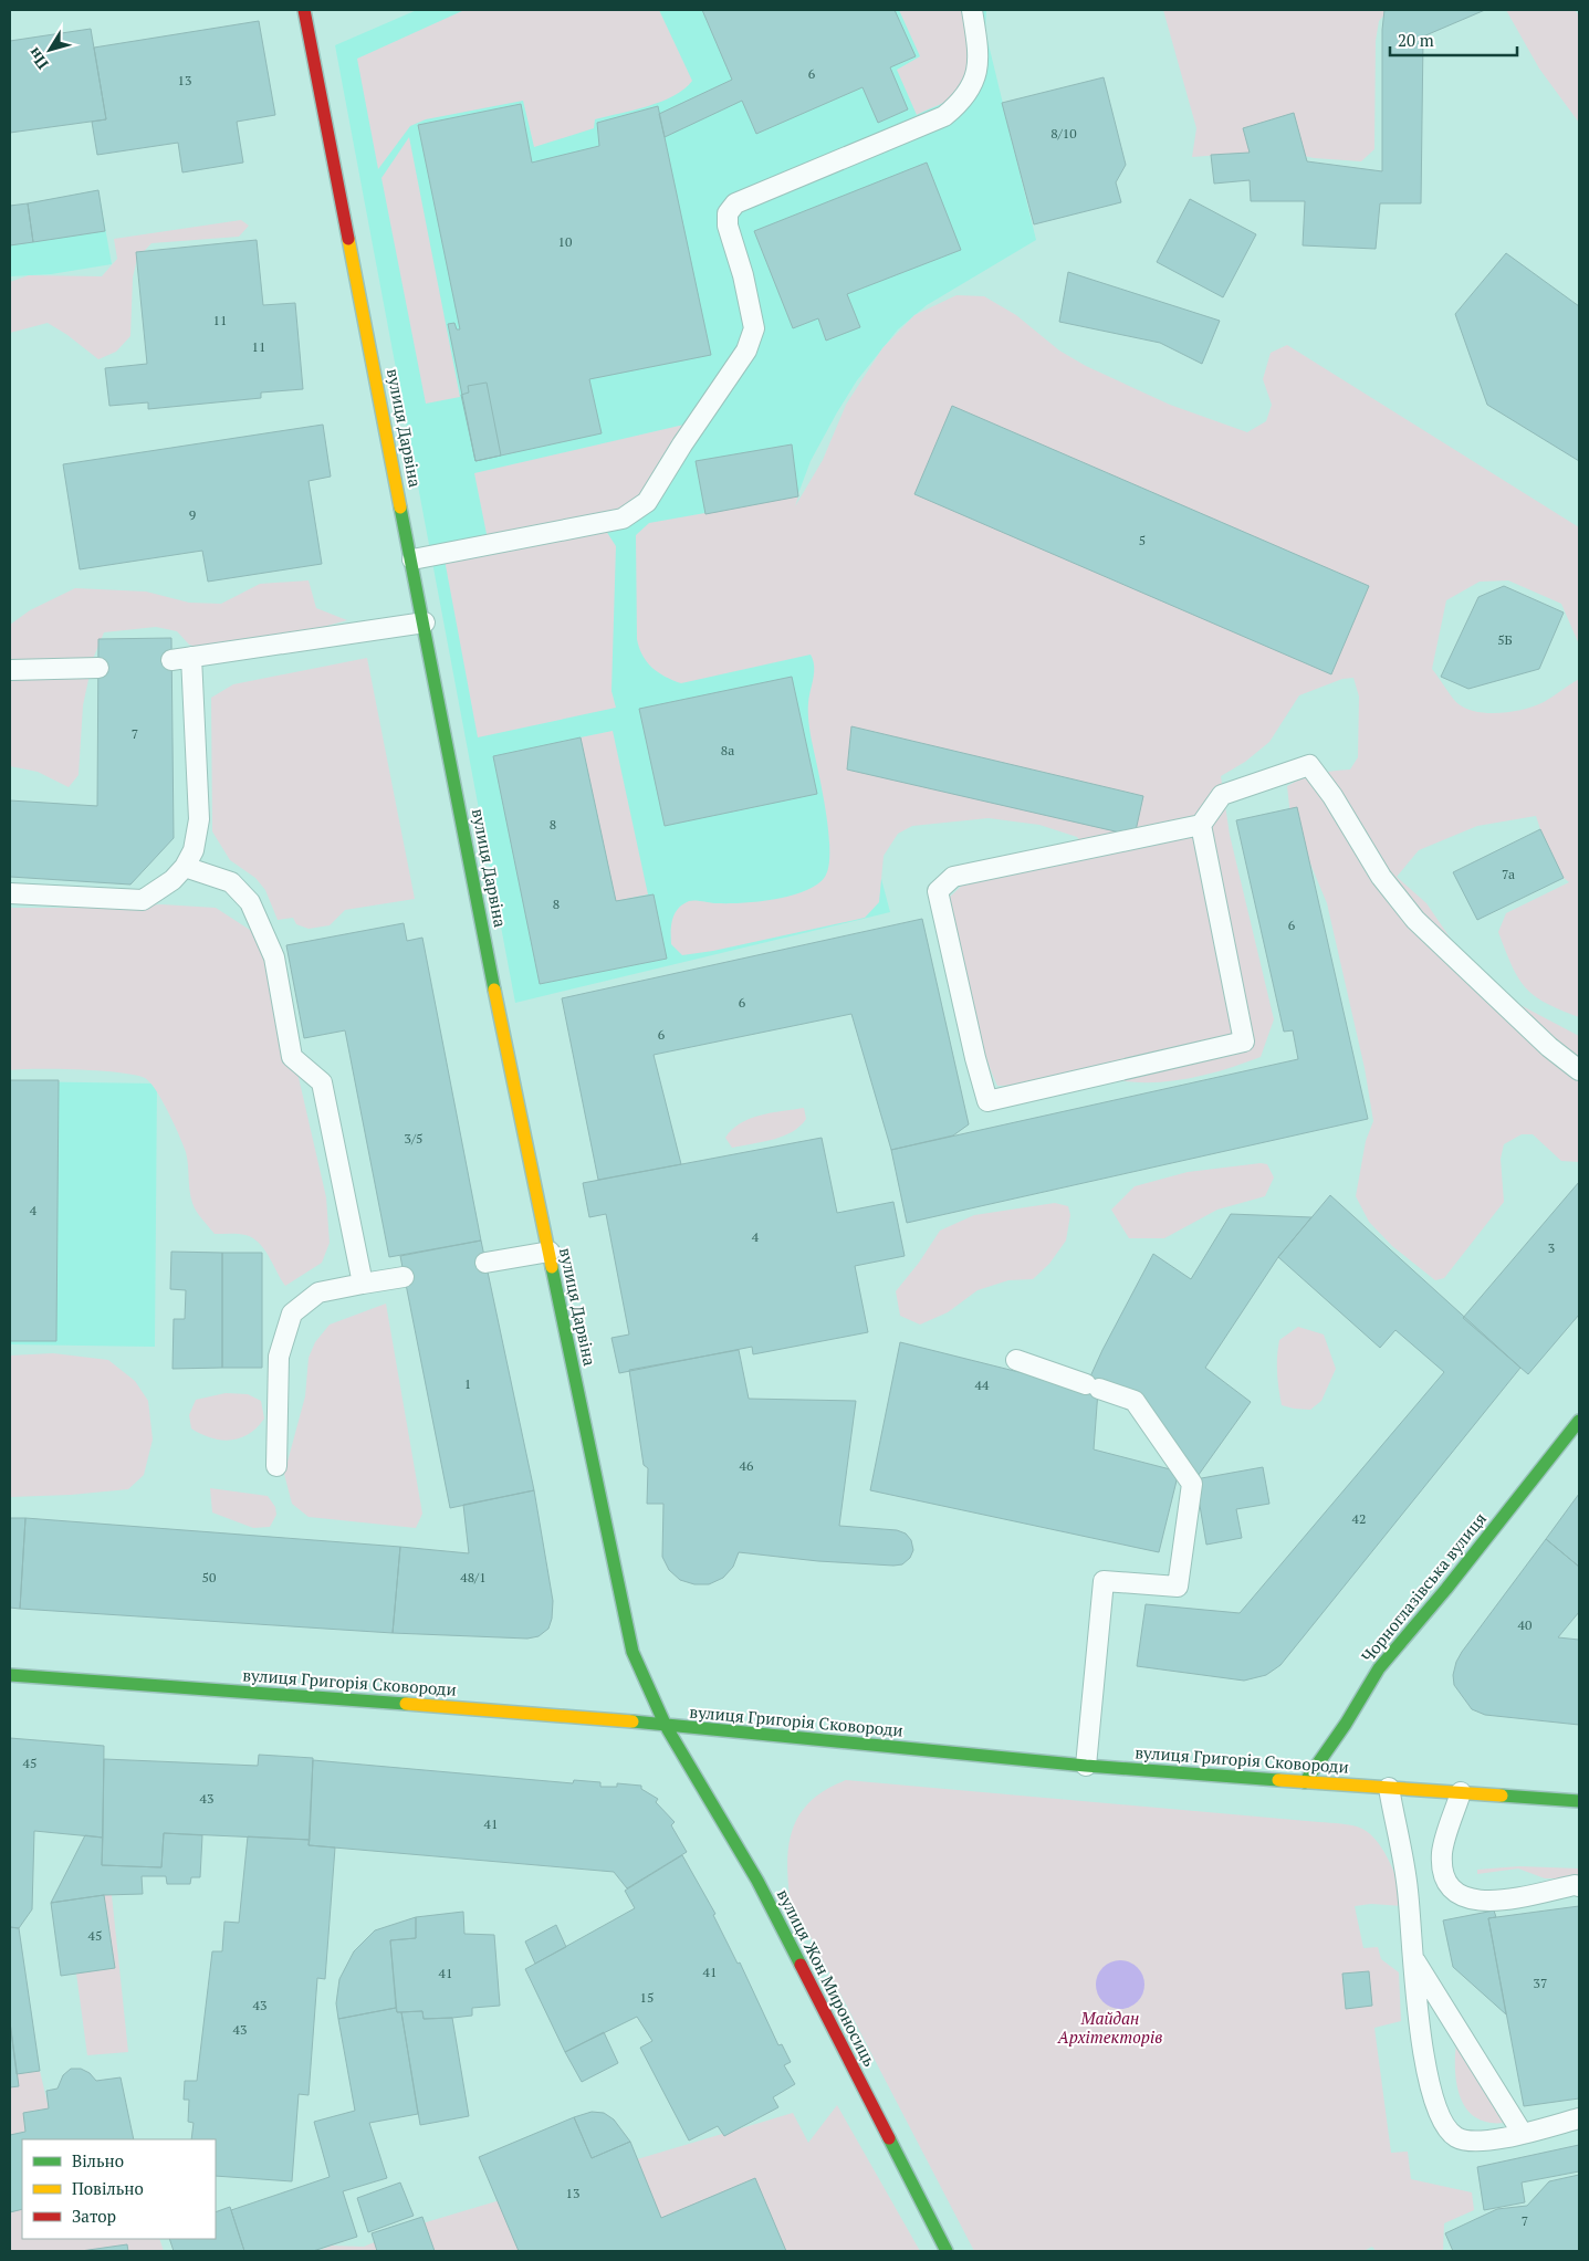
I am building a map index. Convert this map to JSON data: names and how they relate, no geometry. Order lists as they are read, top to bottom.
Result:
{
  "streets": {
    "street": [
      "вулиця Дарвіна",
      "Чорноглазівська вулиця",
      "вулиця Григорія Сковороди",
      "вулиця Жон Мироносиць"
    ]
  },
  "crossings": [
    ["вулиця Дарвіна", "вулиця Григорія Сковороди"],
    ["вулиця Дарвіна", "вулиця Жон Мироносиць"],
    ["Чорноглазівська вулиця", "вулиця Григорія Сковороди"],
    ["вулиця Григорія Сковороди", "вулиця Жон Мироносиць"]
  ],
  "parks": ["Майдан Архітекторів"],
  "house_numbers": [
    "6",
    "13",
    "8/10",
    "10",
    "11",
    "11",
    "9",
    "5",
    "5Б",
    "7",
    "8а",
    "8",
    "7а",
    "8",
    "6",
    "6",
    "6",
    "3/5",
    "4",
    "4",
    "3",
    "1",
    "44",
    "46",
    "42",
    "50",
    "48/1",
    "40",
    "45",
    "43",
    "41",
    "45",
    "41",
    "41",
    "37",
    "15",
    "43",
    "43",
    "13",
    "7"
  ],
  "legend": ["Вільно", "Повільно", "Затор"],
  "scale_bar": "20 m",
  "north": "bottom left"
}
